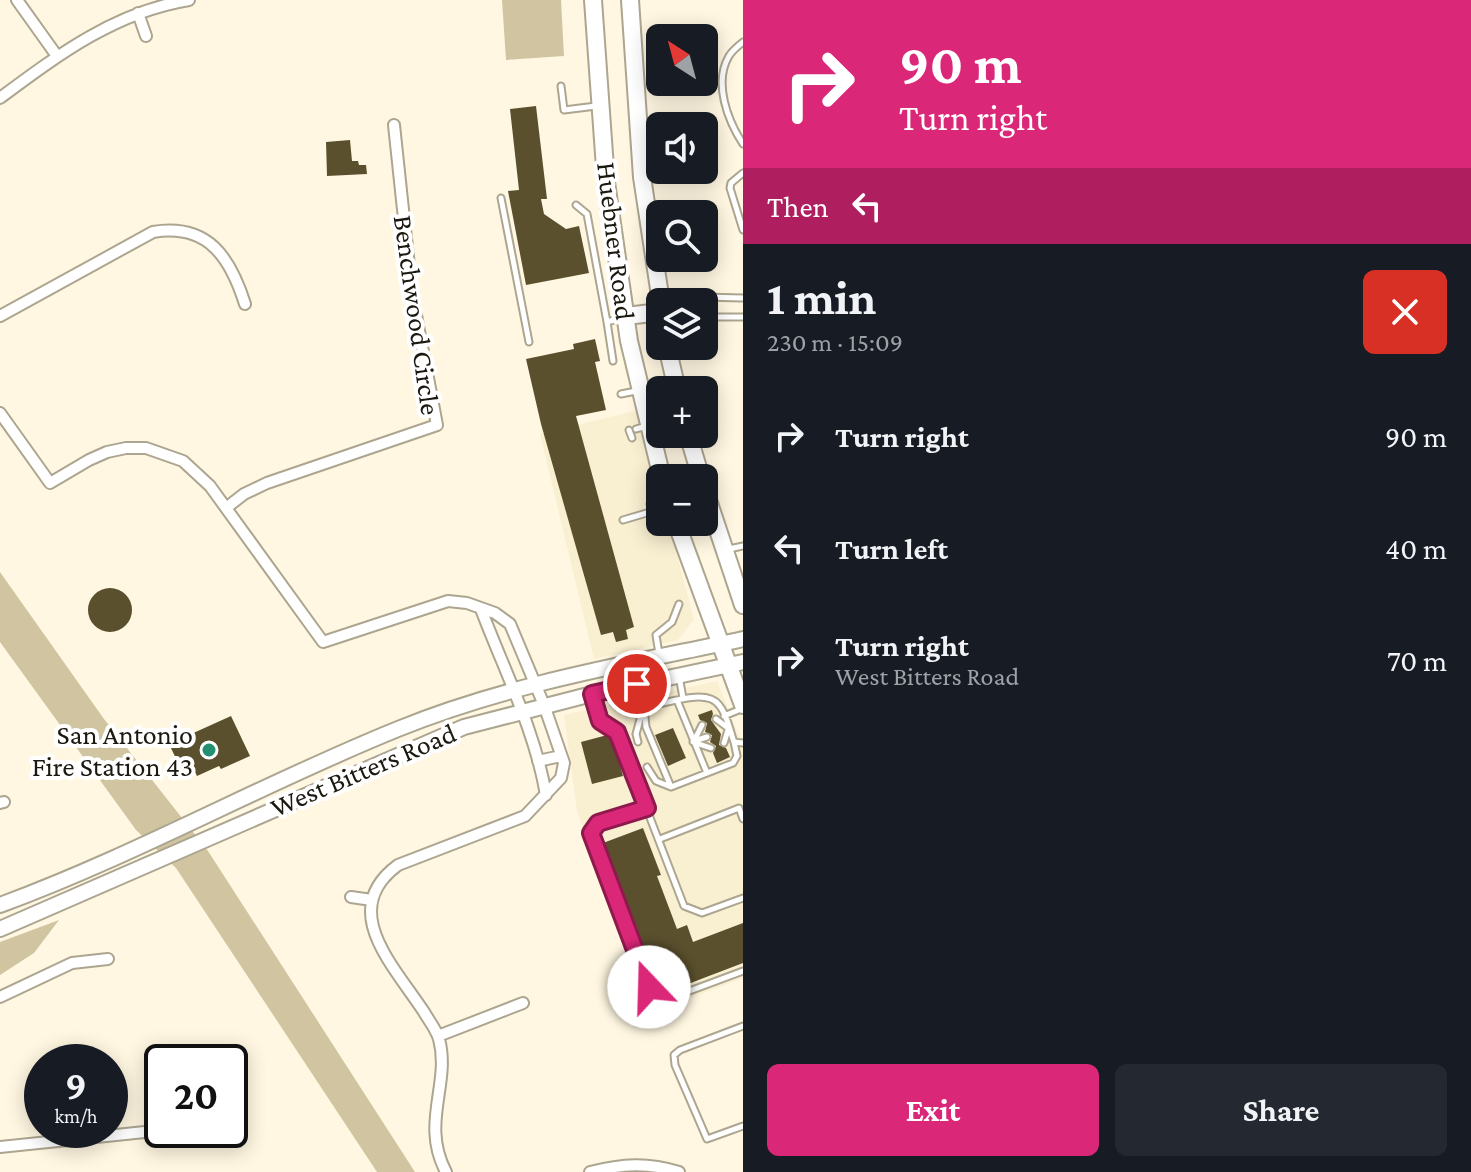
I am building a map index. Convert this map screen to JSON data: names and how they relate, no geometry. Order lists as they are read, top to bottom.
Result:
{
  "streets": {
    "main road": ["Huebner Road", "West Bitters Road"],
    "street": ["Benchwood Circle"]
  },
  "places": ["San Antonio Fire Station 43"],
  "north": "top left",
  "page": {
    "turn": ["90 m", "Turn right"],
    "map_buttons": ["+", "−"],
    "then": "Then",
    "heading": ["1 min", "230 m · 15:09"],
    "list": [
      {
        "name": "Turn right",
        "value": "90 m"
      },
      {
        "name": "Turn left",
        "value": "40 m"
      },
      {
        "name": "Turn right",
        "note": "West Bitters Road",
        "value": "70 m"
      }
    ],
    "speed": "9 km/h",
    "limit": "20",
    "buttons": ["Exit", "Share"]
  }
}
